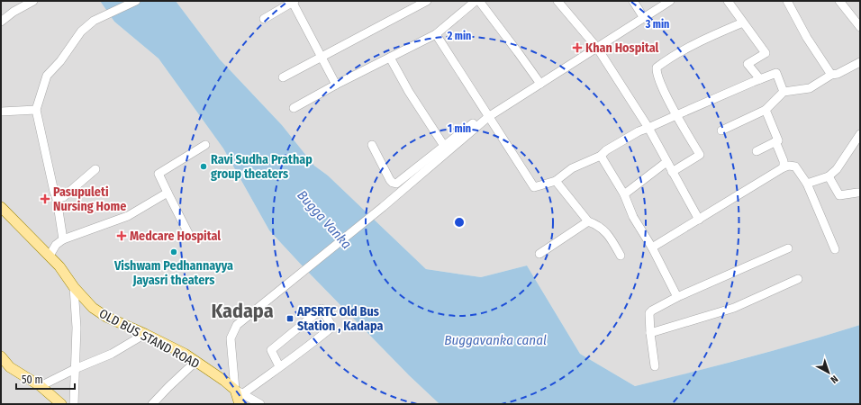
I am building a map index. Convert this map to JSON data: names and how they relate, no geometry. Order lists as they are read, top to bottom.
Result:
{
  "streets": {
    "main road": ["OLD BUS STAND ROAD"]
  },
  "districts": ["Kadapa"],
  "water": ["Bugga Vanka", "Buggavanka canal"],
  "places": {
    "health": ["Khan Hospital", "Pasupuleti Nursing Home", "Medcare Hospital"],
    "other": ["Ravi Sudha Prathap group theaters", "Vishwam Pedhannayya Jayasri theaters"],
    "transit": ["APSRTC Old Bus Station , Kadapa"]
  },
  "scale_bar": "50 m",
  "north": "bottom right",
  "rings": ["3 min", "2 min", "1 min"]
}
